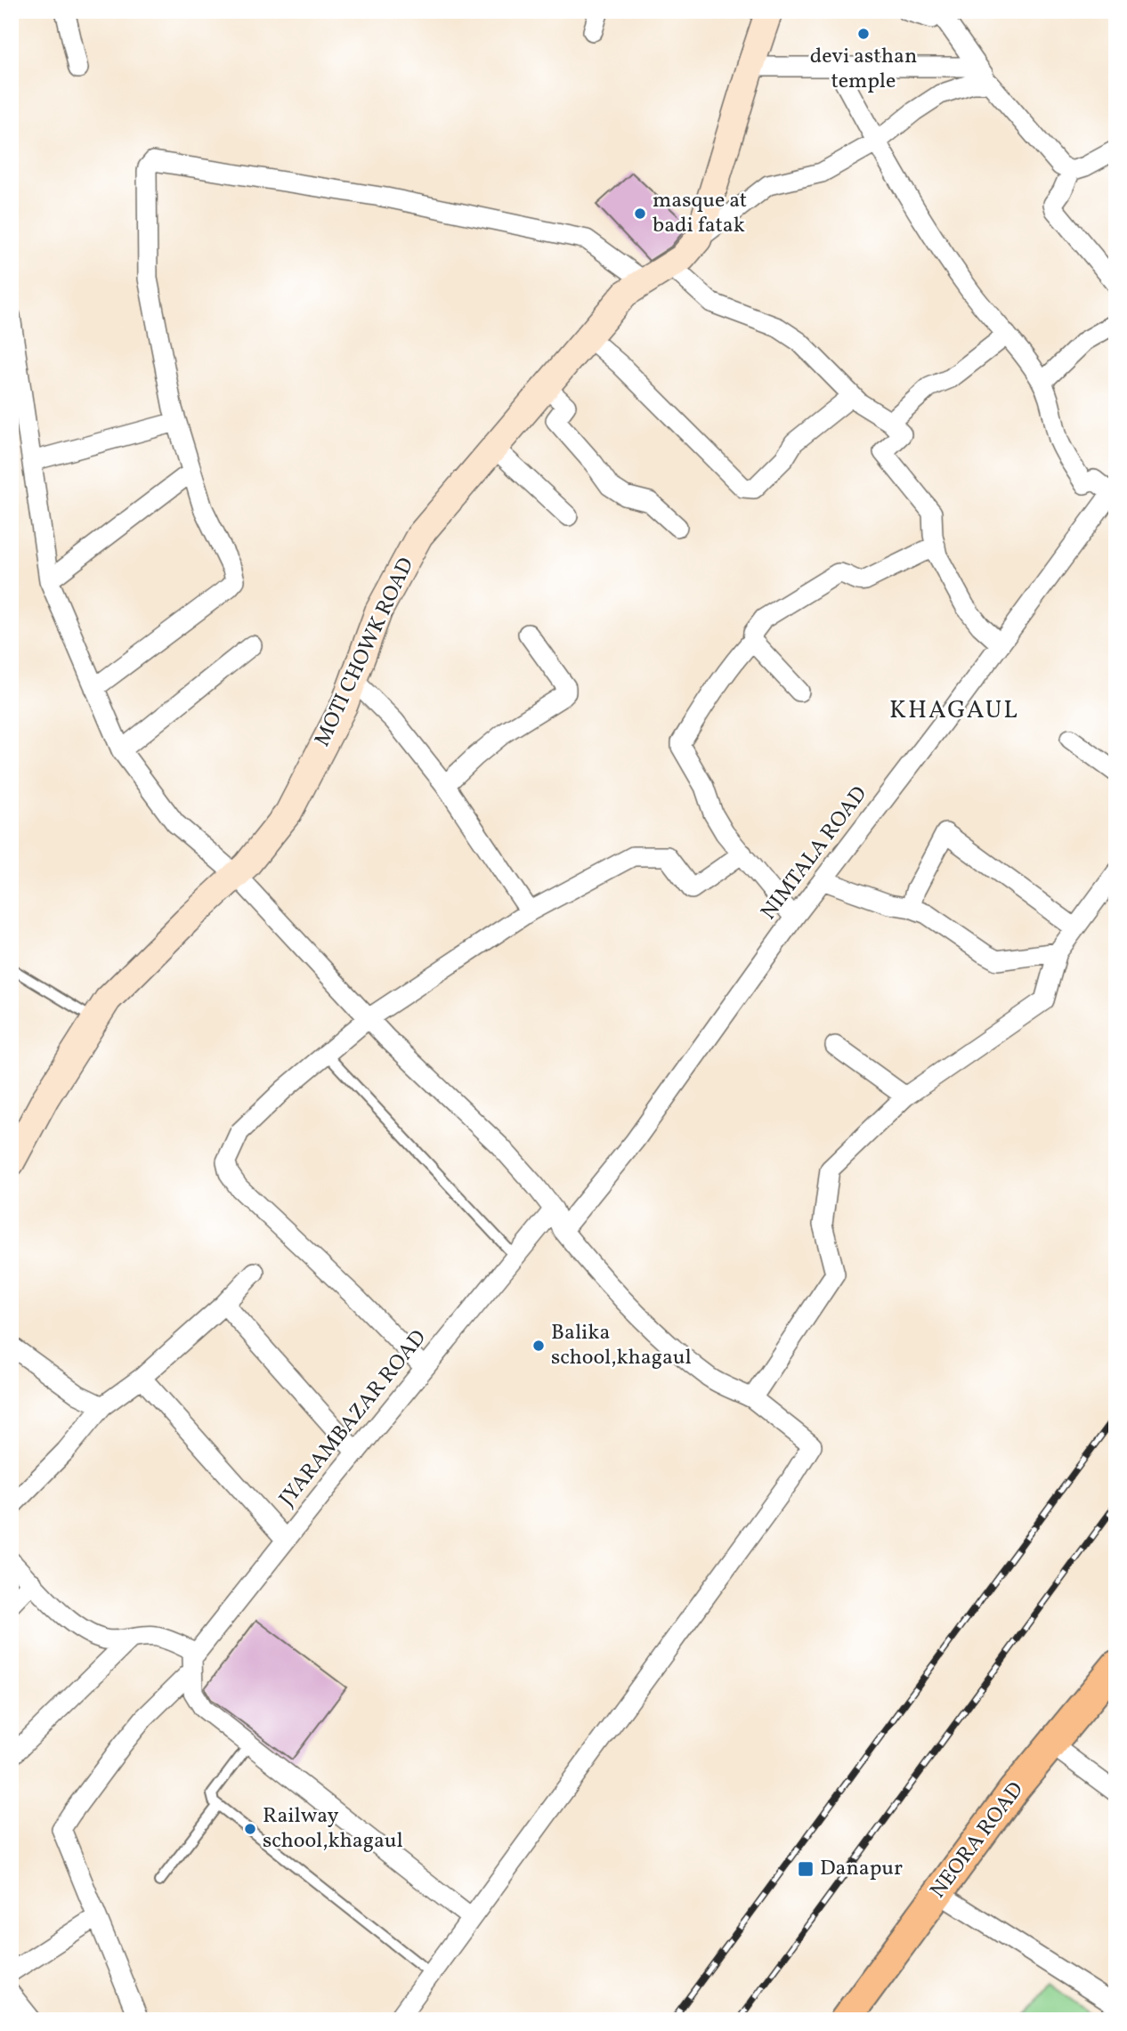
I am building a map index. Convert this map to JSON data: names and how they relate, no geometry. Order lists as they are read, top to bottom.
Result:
{
  "streets": {
    "main road": ["NEORA ROAD"],
    "street": ["MOTI CHOWK ROAD", "NIMTALA ROAD", "JYARAMBAZAR ROAD"]
  },
  "districts": ["KHAGAUL"],
  "places": {
    "other": [
      "devi asthan temple",
      "masque at badi fatak",
      "Balika school,khagaul",
      "Railway school,khagaul"
    ],
    "transit": ["Danapur"]
  }
}
